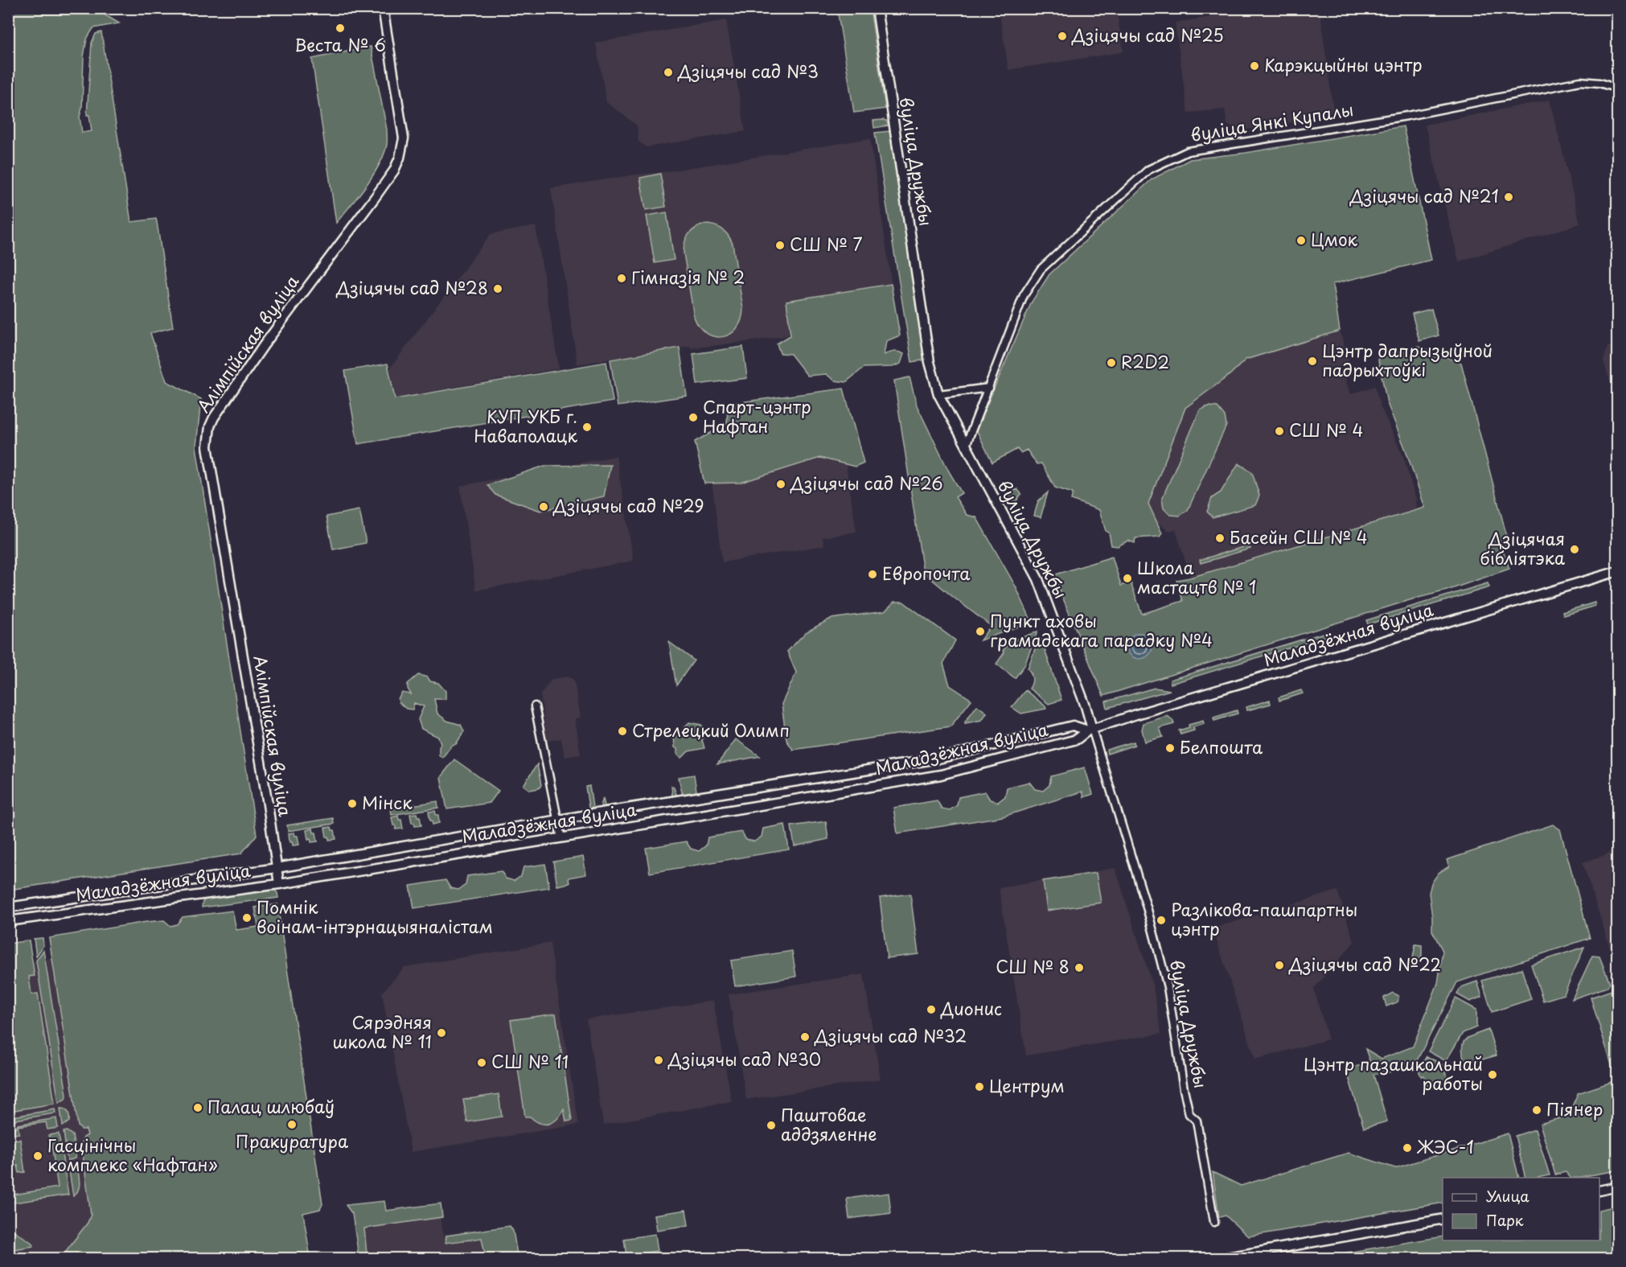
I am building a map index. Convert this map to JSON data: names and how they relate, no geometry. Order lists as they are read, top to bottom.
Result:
{
  "streets": {
    "main road": ["вуліца Дружбы", "Алімпійская вуліца", "Маладзёжная вуліца"],
    "street": ["вуліца Янкі Купалы"]
  },
  "crossings": [
    ["вуліца Янкі Купалы", "вуліца Дружбы"],
    ["вуліца Дружбы", "Маладзёжная вуліца"],
    ["Алімпійская вуліца", "Маладзёжная вуліца"]
  ],
  "places": [
    "Веста № 6",
    "Дзіцячы сад №25",
    "Карэкцыйны цэнтр",
    "Дзіцячы сад №3",
    "Дзіцячы сад №21",
    "Цмок",
    "СШ № 7",
    "Гімназія № 2",
    "Дзіцячы сад №28",
    "Цэнтр дапрызыўной падрыхтоўкі",
    "R2D2",
    "Спарт-цэнтр Нафтан",
    "КУП УКБ г. Наваполацк",
    "СШ № 4",
    "Дзіцячы сад №26",
    "Дзіцячы сад №29",
    "Басейн СШ № 4",
    "Дзіцячая бібліятэка",
    "Европочта",
    "Школа мастацтв № 1",
    "Пункт аховы грамадскага парадку №4",
    "Стрелецкий Олимп",
    "Белпошта",
    "Мінск",
    "Помнік воінам-інтэрнацыяналістам",
    "Разлікова-пашпартны цэнтр",
    "Дзіцячы сад №22",
    "СШ № 8",
    "Дионис",
    "Сярэдняя школа № 11",
    "Дзіцячы сад №32",
    "Дзіцячы сад №30",
    "СШ № 11",
    "Цэнтр пазашкольнай работы",
    "Центрум",
    "Палац шлюбаў",
    "Піянер",
    "Пракуратура",
    "Паштовае аддзяленне",
    "ЖЭС-1",
    "Гасцінічны комплекс «Нафтан»"
  ],
  "legend": ["Улица", "Парк"]
}
